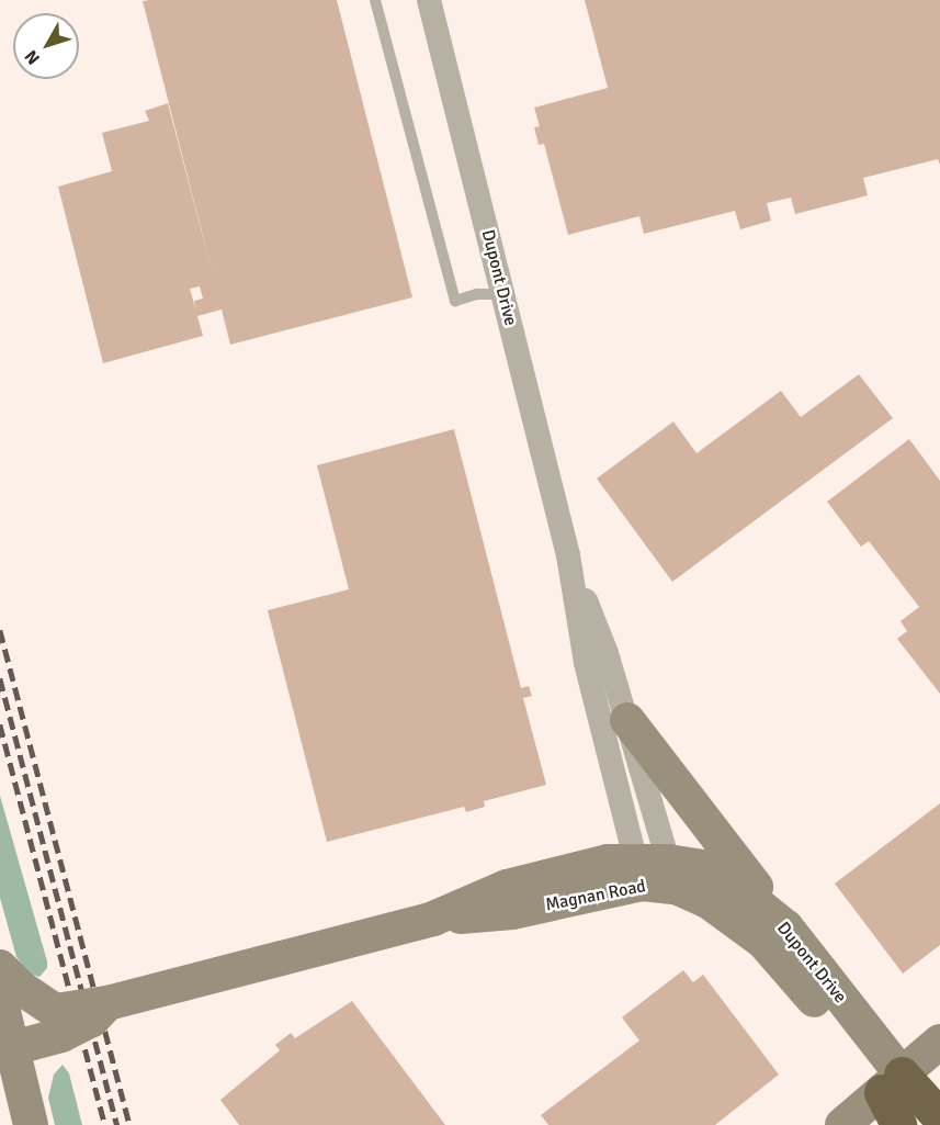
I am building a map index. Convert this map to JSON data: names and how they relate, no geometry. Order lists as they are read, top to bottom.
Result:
{
  "streets": {
    "street": ["Dupont Drive", "Magnan Road"]
  },
  "crossings": [
    ["Dupont Drive", "Magnan Road"]
  ],
  "north": "bottom left"
}
